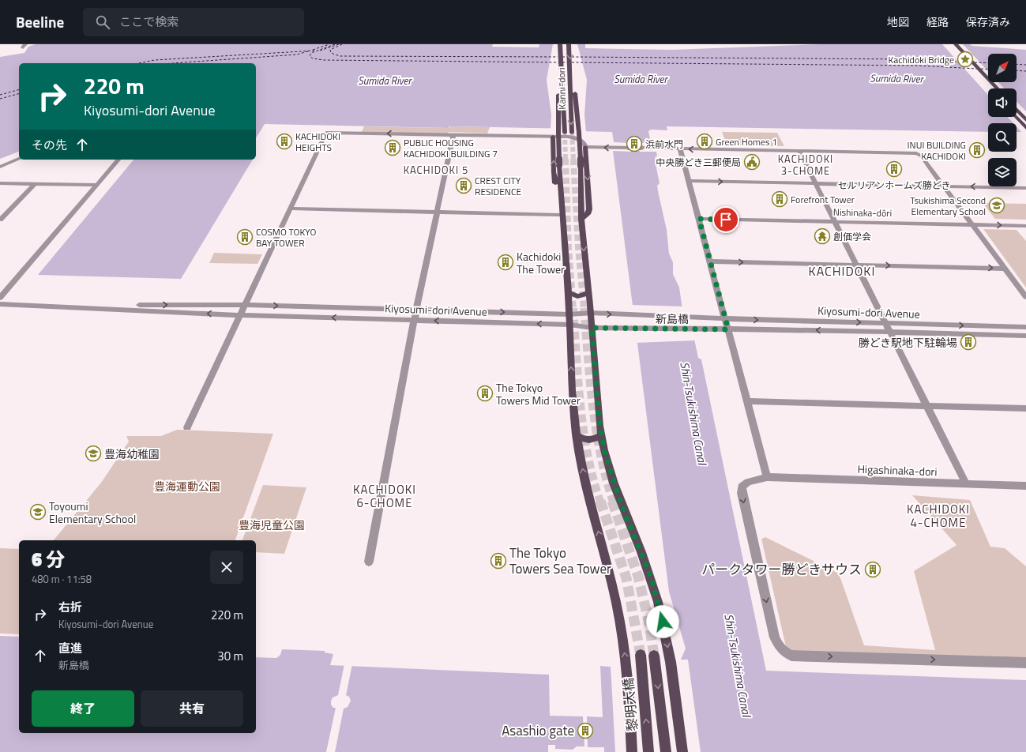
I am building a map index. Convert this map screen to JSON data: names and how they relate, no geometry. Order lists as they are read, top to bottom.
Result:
{
  "streets": {
    "main road": ["Kanni-dori", "黎明大橋"],
    "street": [
      "Nishinaka-dōri",
      "Kiyosumi-dori Avenue",
      "新島橋",
      "Higashinaka-dori"
    ]
  },
  "crossings": [
    ["Kiyosumi-dori Avenue", "新島橋"]
  ],
  "districts": [
    "KACHIDOKI 3-CHOME",
    "KACHIDOKI 5",
    "KACHIDOKI",
    "KACHIDOKI 6-CHOME",
    "KACHIDOKI 4-CHOME"
  ],
  "water": ["Sumida River", "Shin-Tsukishima Canal"],
  "parks": ["豊海運動公園", "豊海児童公園"],
  "places": {
    "place": ["Kachidoki Bridge"],
    "building": [
      "KACHIDOKI HEIGHTS",
      "Green Homes 1",
      "浜前水門",
      "PUBLIC HOUSING KACHIDOKI BUILDING 7",
      "INUI BUILDING KACHIDOKI",
      "セルリアンホームズ勝どき",
      "CREST CITY RESIDENCE",
      "Forefront Tower",
      "COSMO TOKYO BAY TOWER",
      "Kachidoki The Tower",
      "勝どき駅地下駐輪場",
      "The Tokyo Towers Mid Tower",
      "The Tokyo Towers Sea Tower",
      "パークタワー勝どきサウス",
      "Asashio gate"
    ],
    "public building": ["中央勝どき三郵便局"],
    "school or university": ["Tsukishima Second Elementary School", "豊海幼稚園", "Toyoumi Elementary School"],
    "temple": ["創価学会"]
  },
  "north": "top right",
  "page": {
    "header": "Beeline",
    "search": "ここで検索",
    "nav": ["地図", "経路", "保存済み"],
    "turn": ["220 m", "Kiyosumi-dori Avenue"],
    "then": "その先",
    "heading": ["6 分", "480 m · 11:58"],
    "list": [
      {
        "name": "右折",
        "note": "Kiyosumi-dori Avenue",
        "value": "220 m"
      },
      {
        "name": "直進",
        "note": "新島橋",
        "value": "30 m"
      }
    ],
    "buttons": ["終了", "共有"]
  }
}
